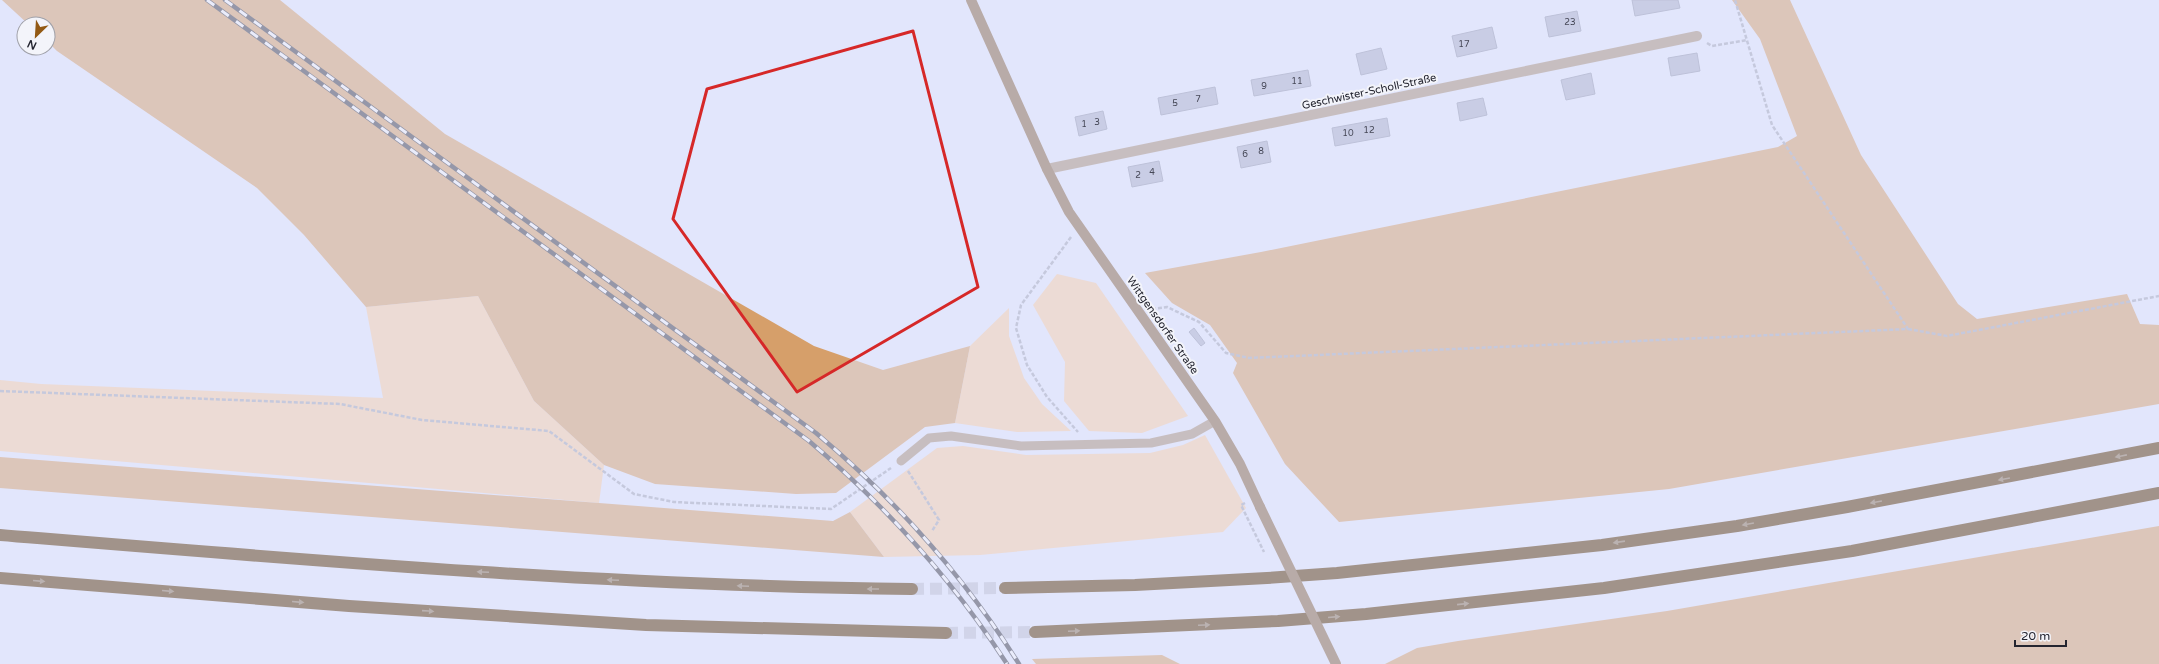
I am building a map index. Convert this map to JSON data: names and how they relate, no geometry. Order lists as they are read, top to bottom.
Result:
{
  "streets": {
    "street": ["Geschwister-Scholl-Straße", "Wittgensdorfer Straße"]
  },
  "crossings": [
    ["Geschwister-Scholl-Straße", "Wittgensdorfer Straße"]
  ],
  "house_numbers": [
    "23",
    "17",
    "11",
    "9",
    "7",
    "5",
    "3",
    "1",
    "12",
    "10",
    "8",
    "6",
    "4",
    "2"
  ],
  "scale_bar": "20 m",
  "north": "bottom left"
}
